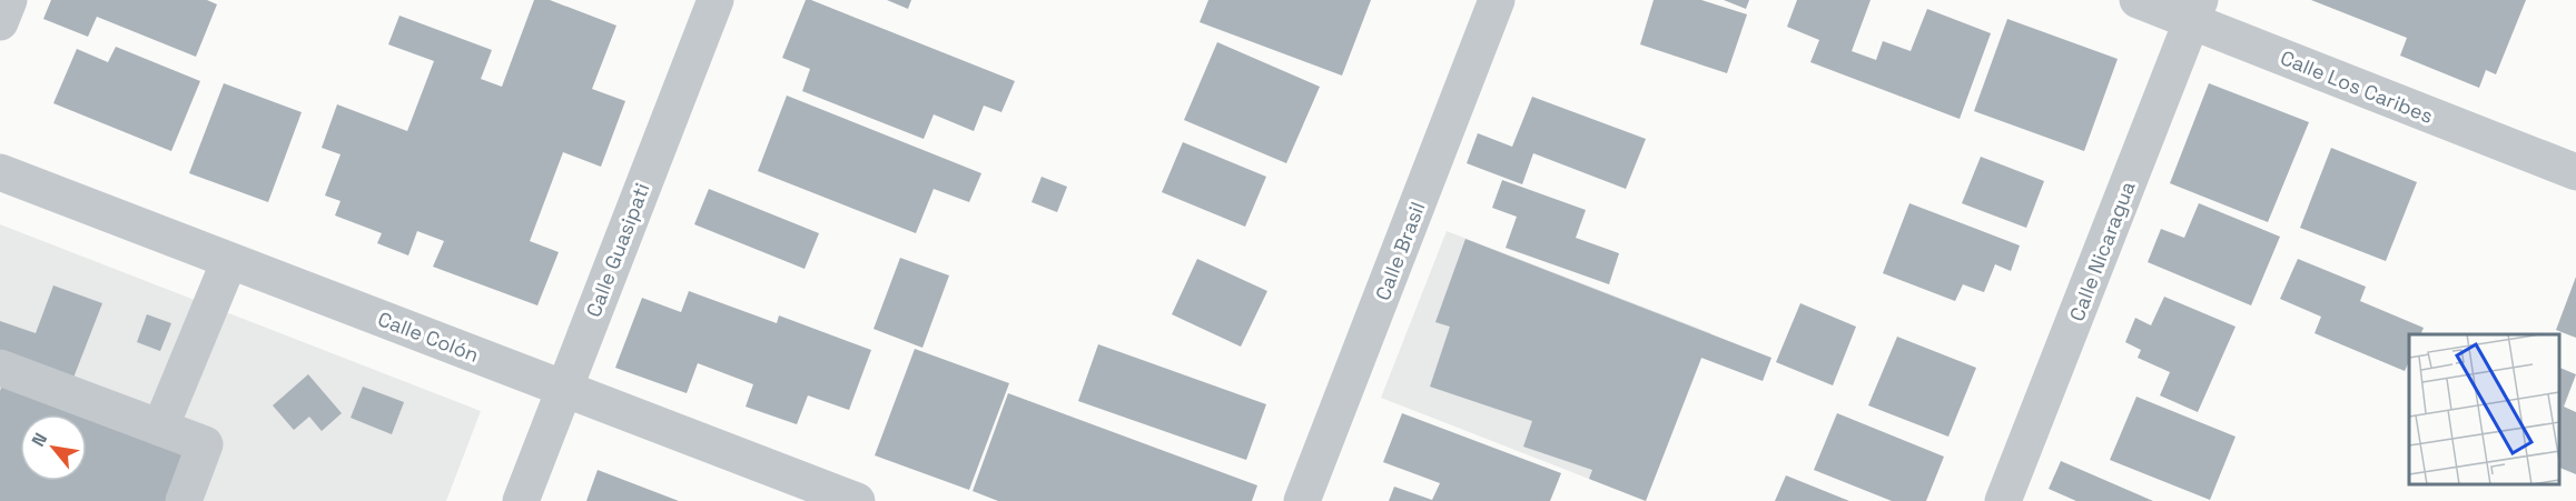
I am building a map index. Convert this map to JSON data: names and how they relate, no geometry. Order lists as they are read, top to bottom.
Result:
{
  "streets": {
    "street": [
      "Calle Los Caribes",
      "Calle Guasipati",
      "Calle Brasil",
      "Calle Nicaragua",
      "Calle Colón"
    ]
  },
  "crossings": [
    ["Calle Los Caribes", "Calle Nicaragua"],
    ["Calle Guasipati", "Calle Colón"]
  ],
  "north": "top left"
}
